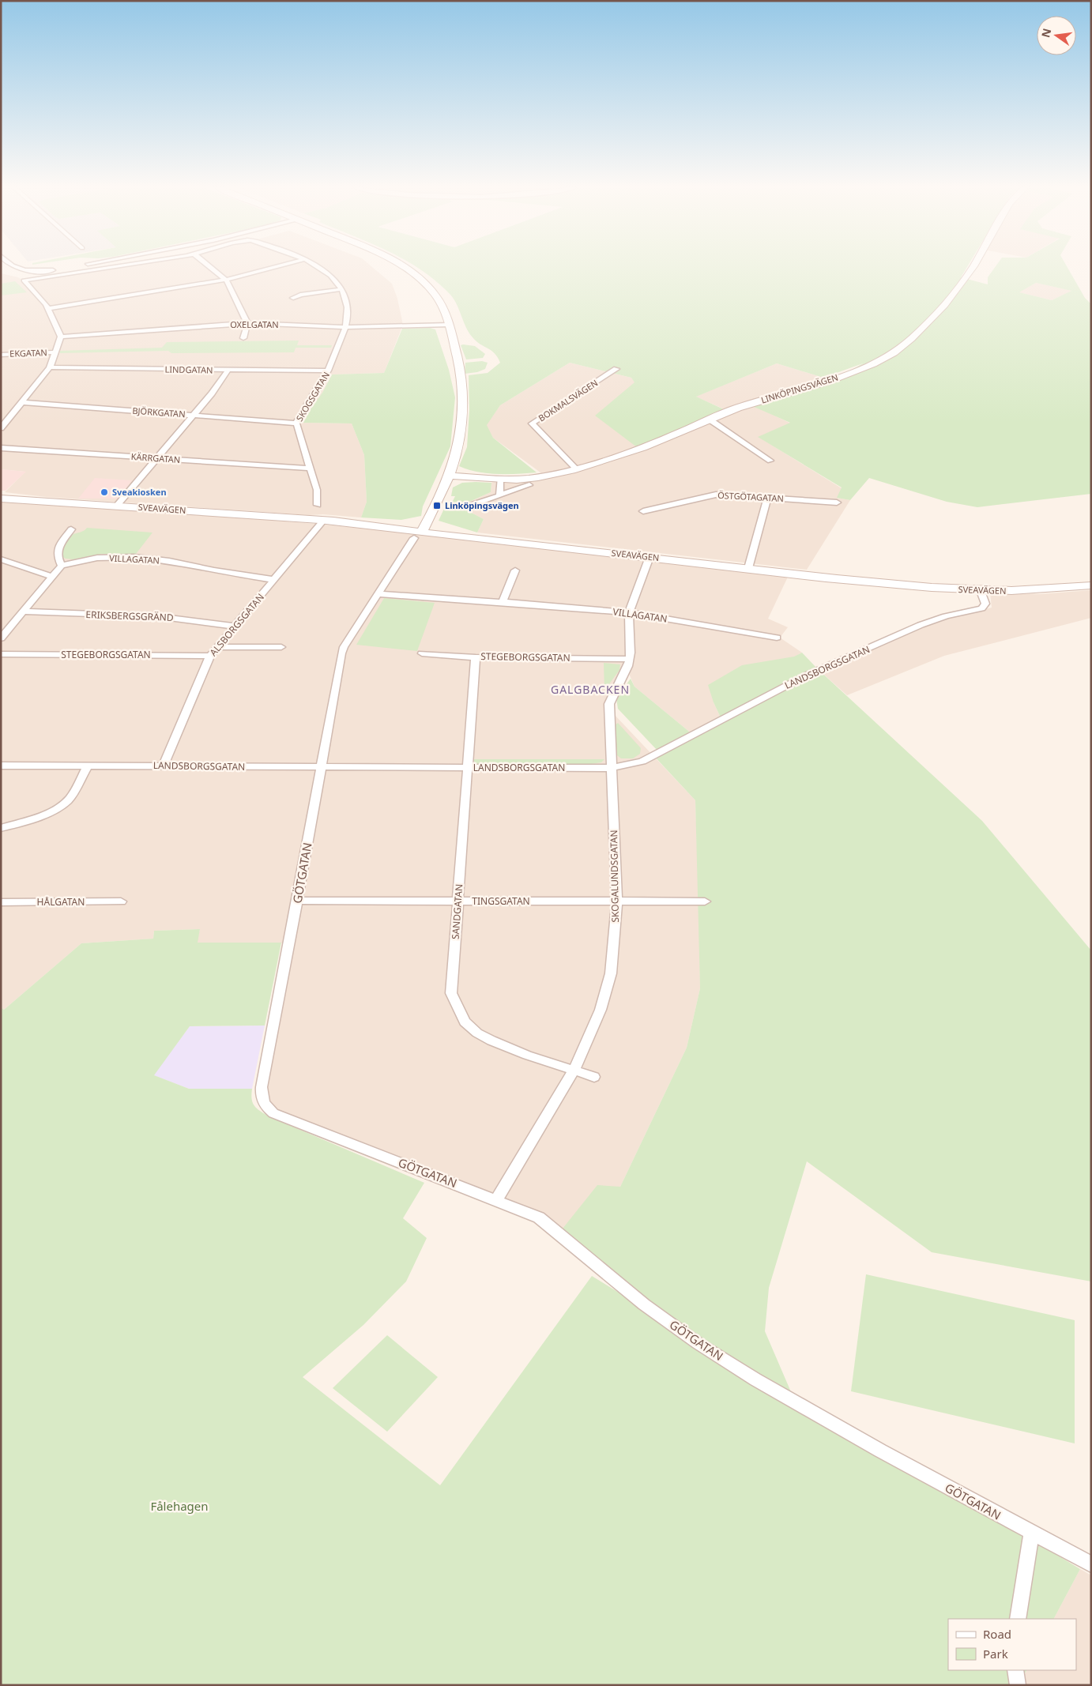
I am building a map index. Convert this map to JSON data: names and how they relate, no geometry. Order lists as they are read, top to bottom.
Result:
{
  "streets": {
    "main road": ["LINKÖPINGSVÄGEN", "SVEAVÄGEN"],
    "street": [
      "OXELGATAN",
      "EKGATAN",
      "LINDGATAN",
      "SKOGSGATAN",
      "BOKMALSVÄGEN",
      "BJÖRKGATAN",
      "KÄRRGATAN",
      "ÖSTGÖTAGATAN",
      "VILLAGATAN",
      "ERIKSBERGSGRÄND",
      "ALSBORGSGATAN",
      "STEGEBORGSGATAN",
      "LANDSBORGSGATAN",
      "GÖTGATAN",
      "SKOGALUNDSGATAN",
      "TINGSGATAN",
      "HÅLGATAN",
      "SANDGATAN"
    ]
  },
  "crossings": [
    ["OXELGATAN", "SKOGSGATAN"],
    ["LINDGATAN", "SKOGSGATAN"],
    ["LINKÖPINGSVÄGEN", "BOKMALSVÄGEN"],
    ["SKOGSGATAN", "BJÖRKGATAN"],
    ["SKOGSGATAN", "KÄRRGATAN"],
    ["SVEAVÄGEN", "ALSBORGSGATAN"],
    ["SVEAVÄGEN", "LANDSBORGSGATAN"],
    ["SVEAVÄGEN", "GÖTGATAN"],
    ["SVEAVÄGEN", "SKOGALUNDSGATAN"],
    ["VILLAGATAN", "ALSBORGSGATAN"],
    ["VILLAGATAN", "GÖTGATAN"],
    ["VILLAGATAN", "SKOGALUNDSGATAN"],
    ["ERIKSBERGSGRÄND", "ALSBORGSGATAN"],
    ["ALSBORGSGATAN", "STEGEBORGSGATAN"],
    ["ALSBORGSGATAN", "LANDSBORGSGATAN"],
    ["STEGEBORGSGATAN", "SKOGALUNDSGATAN"],
    ["STEGEBORGSGATAN", "SANDGATAN"],
    ["LANDSBORGSGATAN", "GÖTGATAN"],
    ["LANDSBORGSGATAN", "SKOGALUNDSGATAN"],
    ["LANDSBORGSGATAN", "SANDGATAN"],
    ["GÖTGATAN", "SKOGALUNDSGATAN"],
    ["GÖTGATAN", "TINGSGATAN"],
    ["SKOGALUNDSGATAN", "TINGSGATAN"],
    ["SKOGALUNDSGATAN", "SANDGATAN"],
    ["TINGSGATAN", "SANDGATAN"]
  ],
  "districts": ["GALGBACKEN"],
  "parks": ["Fålehagen"],
  "places": {
    "other": ["Sveakiosken"],
    "transit": ["Linköpingsvägen"]
  },
  "legend": ["Road", "Park"],
  "north": "left"
}
